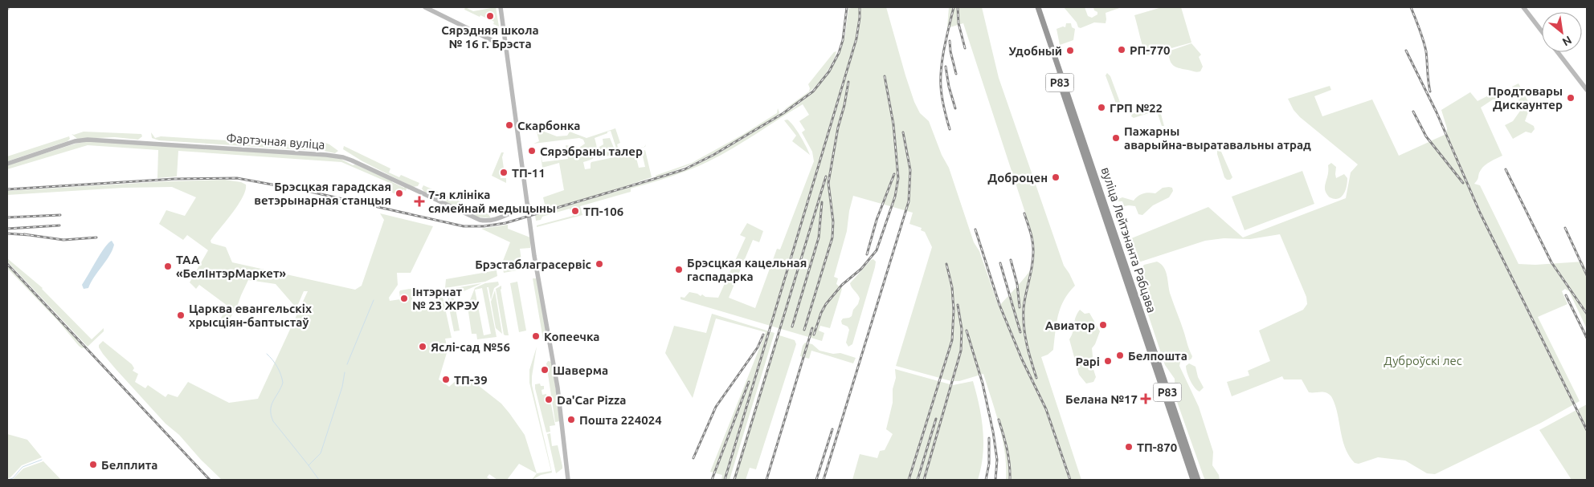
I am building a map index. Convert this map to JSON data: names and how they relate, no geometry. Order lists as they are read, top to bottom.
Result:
{
  "streets": {
    "highway": ["Р83", "вуліца Лейтэнанта Рабцава"],
    "main road": ["Фартэчная вуліца"]
  },
  "parks": ["Дуброўскі лес"],
  "places": {
    "other": [
      "Сярэдняя школа № 16 г. Брэста",
      "РП-770",
      "Удобный",
      "Продтовары Дискаунтер",
      "ГРП №22",
      "Скарбонка",
      "Пажарны аварыйна-выратавальны атрад",
      "Сярэбраны талер",
      "ТП-11",
      "Доброцен",
      "Брэсцкая гарадская ветэрынарная станцыя",
      "ТП-106",
      "Брэстаблаграсервіс",
      "ТАА «БелІнтэрМаркет»",
      "Брэсцкая кацельная гаспадарка",
      "Інтэрнат № 23 ЖРЭУ",
      "Царква евангельскіх хрысціян-баптыстаў",
      "Авиатор",
      "Копеечка",
      "Яслі-сад №56",
      "Белпошта",
      "Papi",
      "Шаверма",
      "ТП-39",
      "Da'Car Pizza",
      "Пошта 224024",
      "ТП-870",
      "Белплита"
    ],
    "health": ["7-я клініка сямейнай медыцыны", "Белана №17"]
  },
  "north": "bottom right"
}
